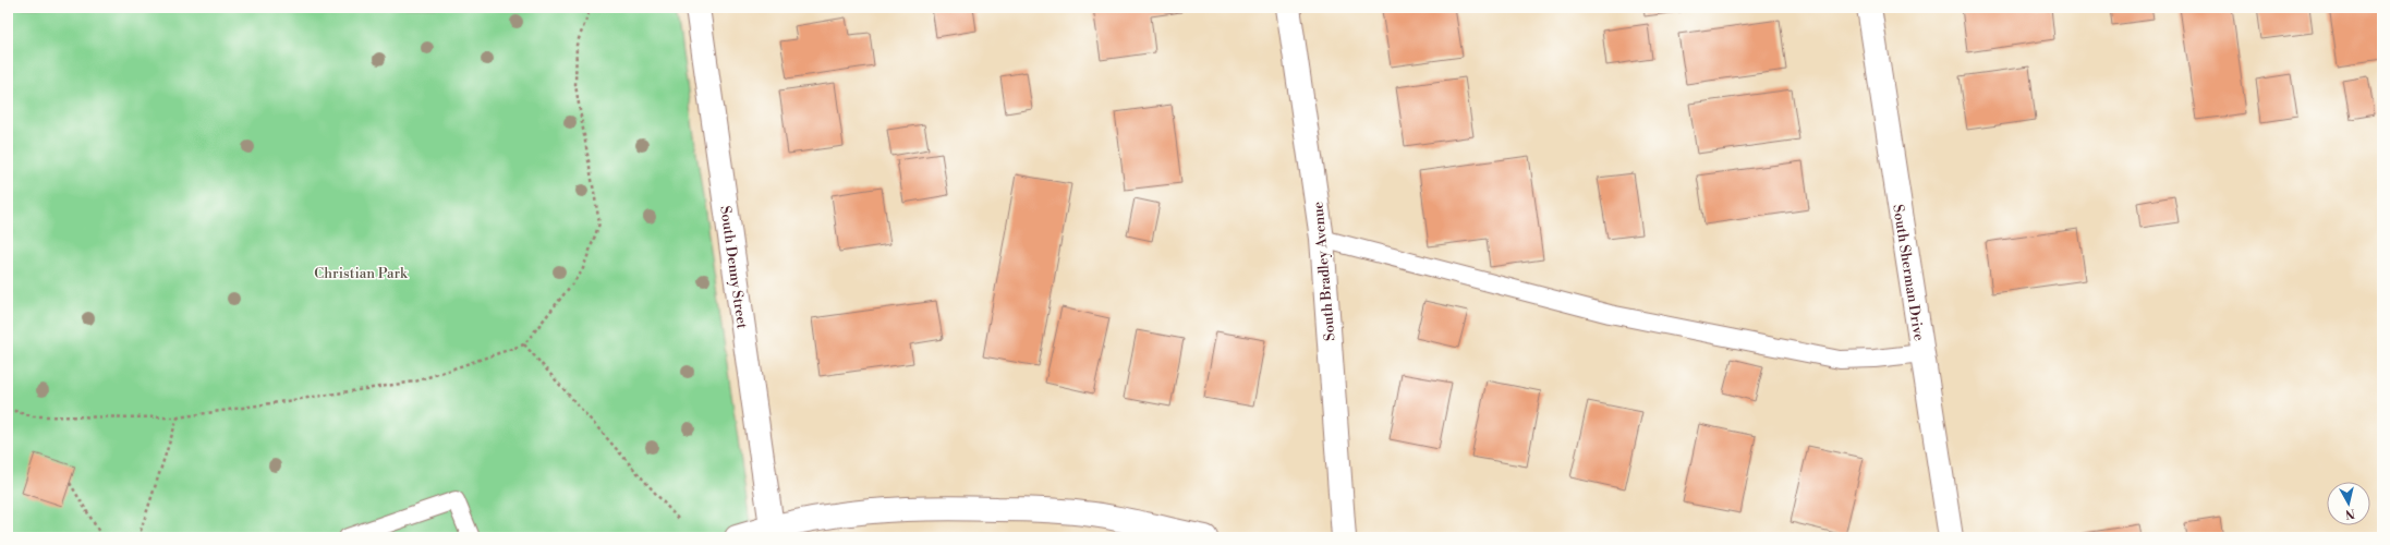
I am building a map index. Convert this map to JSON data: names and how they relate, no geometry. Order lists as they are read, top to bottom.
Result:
{
  "streets": {
    "street": ["South Denny Street", "South Bradley Avenue", "South Sherman Drive"]
  },
  "parks": ["Christian Park"],
  "north": "bottom"
}
